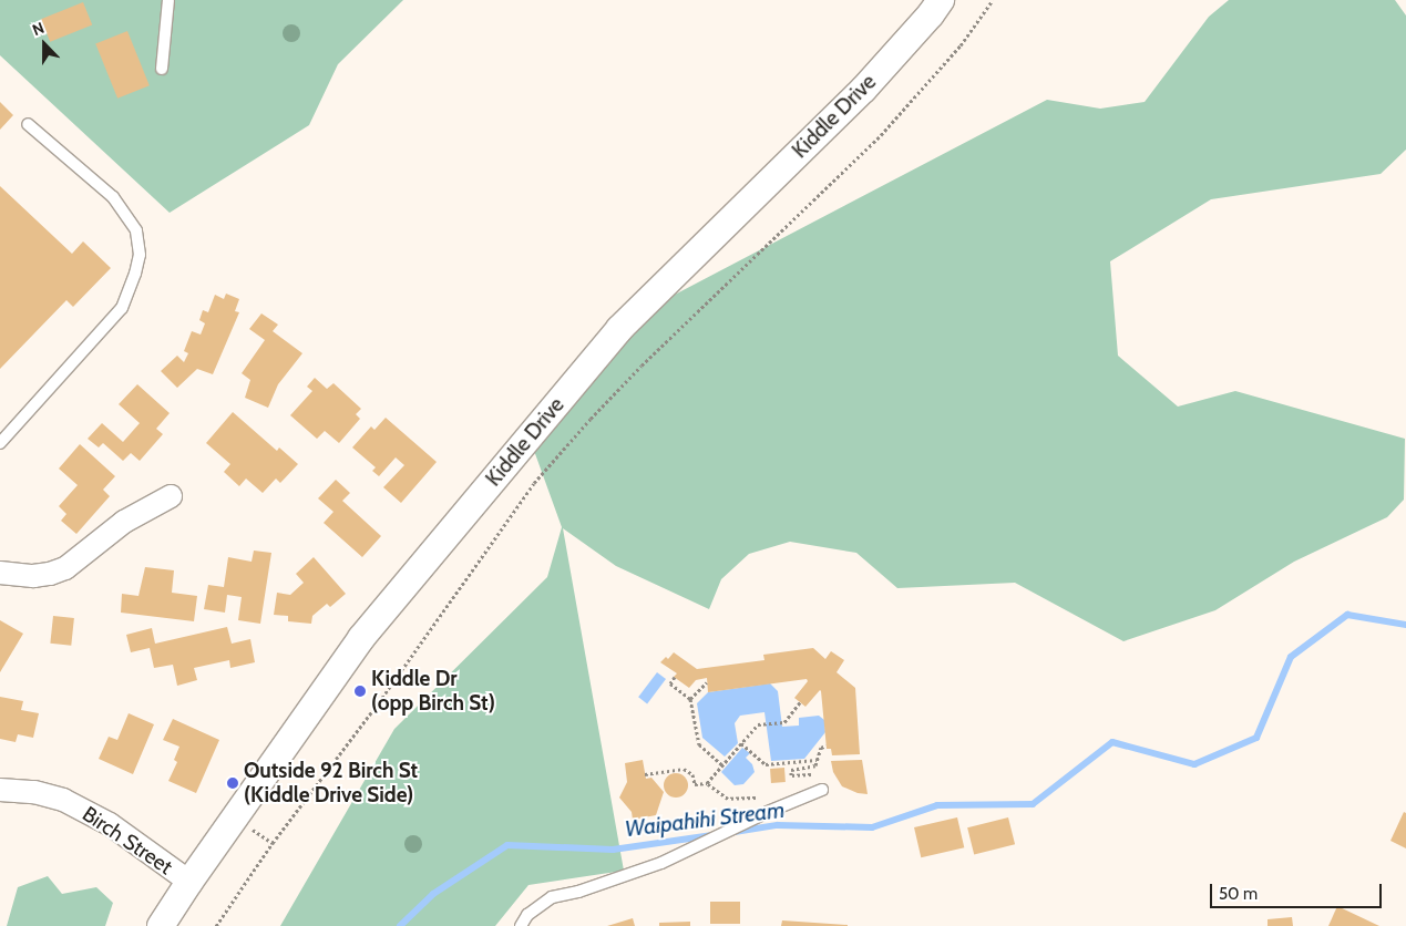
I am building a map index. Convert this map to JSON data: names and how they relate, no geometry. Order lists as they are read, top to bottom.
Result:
{
  "streets": {
    "street": ["Kiddle Drive", "Birch Street"]
  },
  "crossings": [
    ["Kiddle Drive", "Birch Street"]
  ],
  "water": ["Waipahihi Stream"],
  "places": ["Kiddle Dr (opp Birch St)", "Outside 92 Birch St (Kiddle Drive Side)"],
  "scale_bar": "50 m",
  "north": "top"
}
